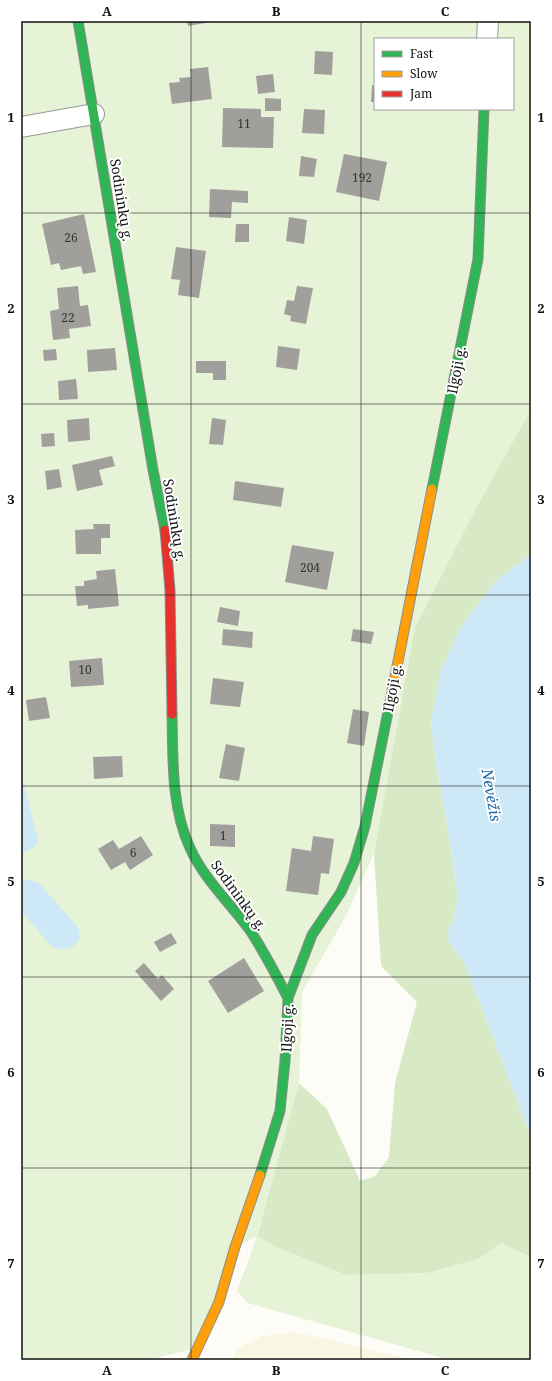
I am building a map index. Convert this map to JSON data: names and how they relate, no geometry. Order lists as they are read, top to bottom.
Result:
{
  "streets": {
    "street": ["Sodininkų g.", "Ilgoji g."]
  },
  "crossings": [
    ["Sodininkų g.", "Ilgoji g."]
  ],
  "water": ["Nevėžis"],
  "house_numbers": [
    "11",
    "192",
    "26",
    "22",
    "204",
    "10",
    "1",
    "6"
  ],
  "legend": ["Fast", "Slow", "Jam"],
  "grid": {
    "columns": ["A", "B", "C"],
    "rows": [
      "1",
      "2",
      "3",
      "4",
      "5",
      "6",
      "7"
    ]
  }
}
